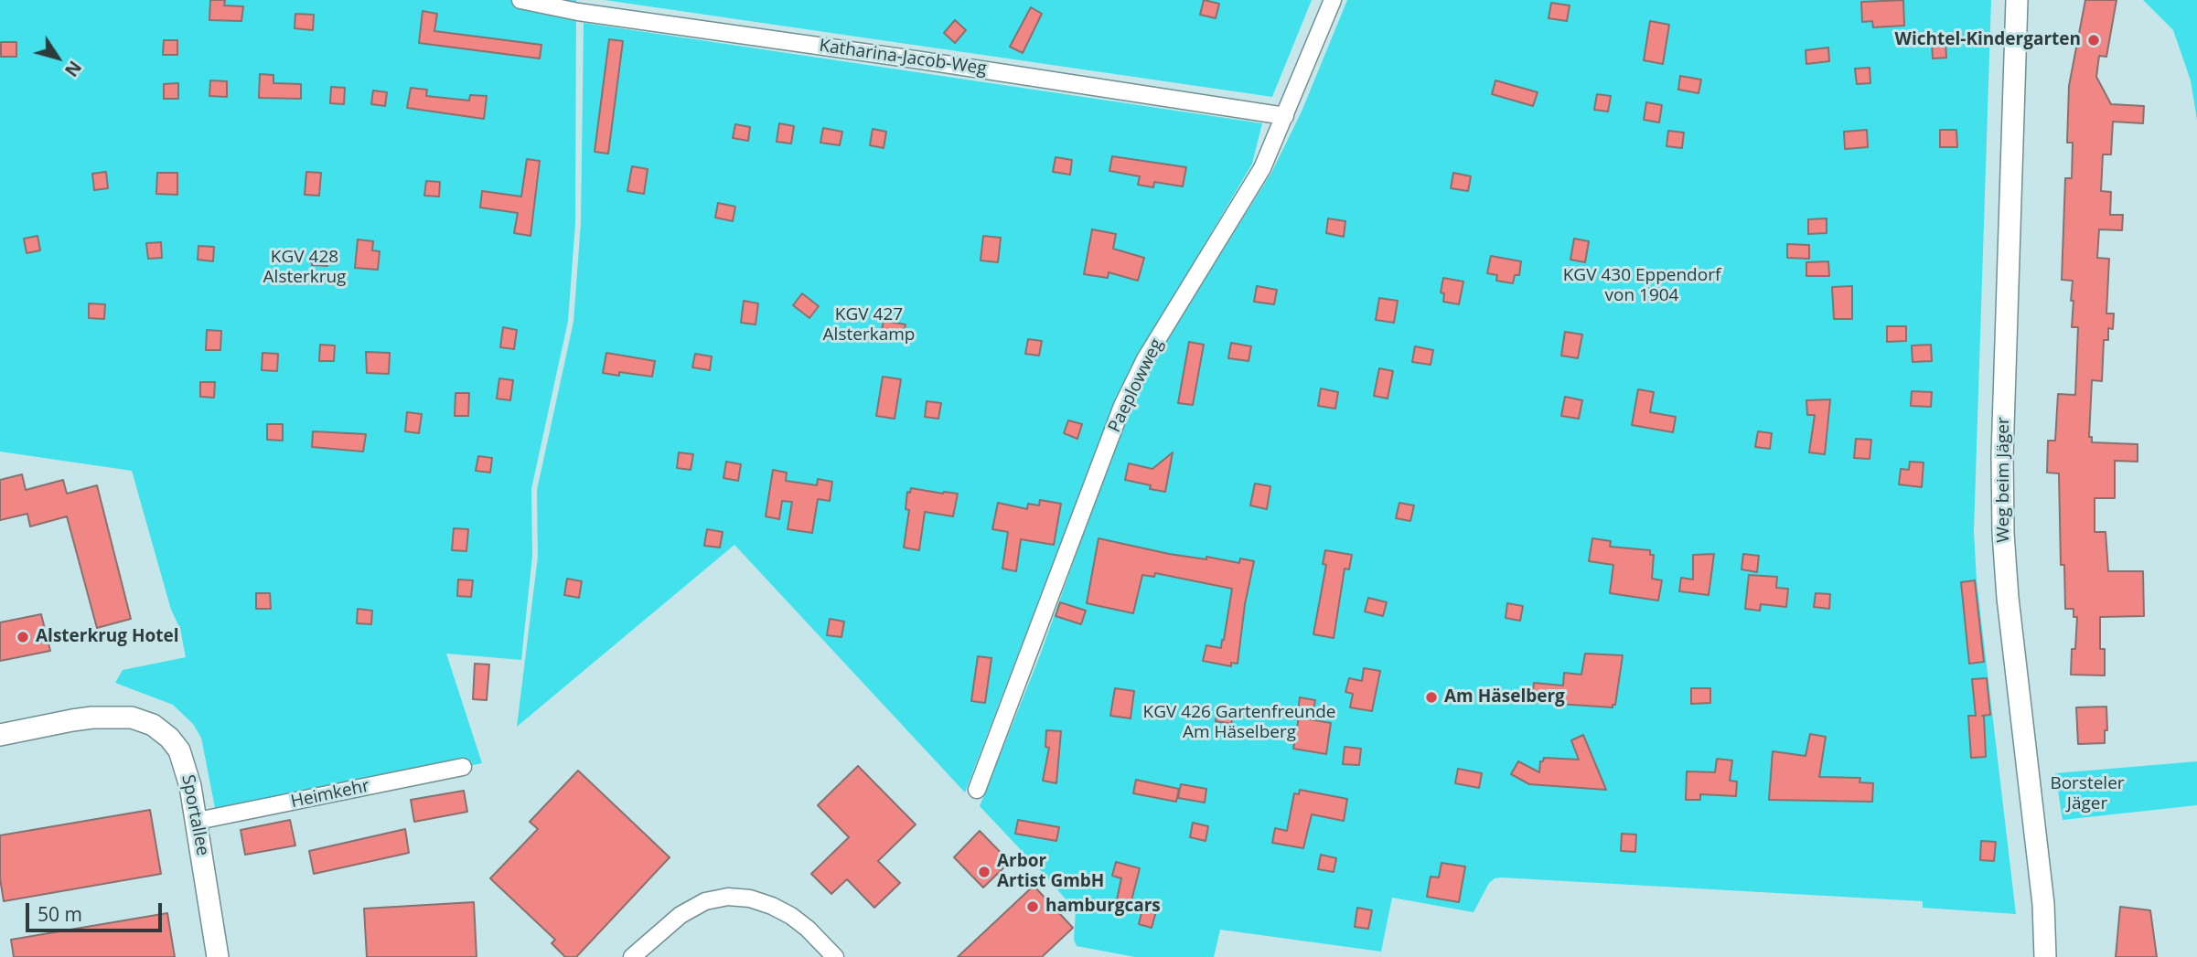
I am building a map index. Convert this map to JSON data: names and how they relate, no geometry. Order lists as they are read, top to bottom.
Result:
{
  "streets": {
    "street": [
      "Katharina-Jacob-Weg",
      "Paeplowweg",
      "Weg beim Jäger",
      "Heimkehr",
      "Sportallee"
    ]
  },
  "crossings": [
    ["Katharina-Jacob-Weg", "Paeplowweg"],
    ["Heimkehr", "Sportallee"]
  ],
  "parks": [
    "KGV 428 Alsterkrug",
    "KGV 430 Eppendorf von 1904",
    "KGV 427 Alsterkamp",
    "KGV 426 Gartenfreunde Am Häselberg",
    "Borsteler Jäger"
  ],
  "places": [
    "Wichtel-Kindergarten",
    "Alsterkrug Hotel",
    "Am Häselberg",
    "Arbor Artist GmbH",
    "hamburgcars"
  ],
  "scale_bar": "50 m",
  "north": "bottom right"
}
